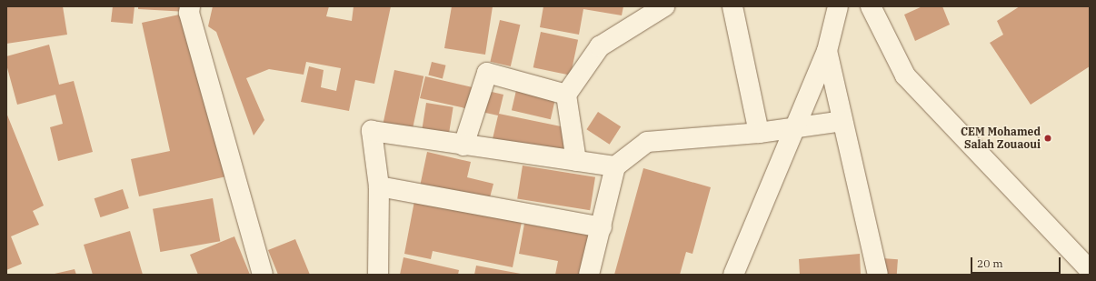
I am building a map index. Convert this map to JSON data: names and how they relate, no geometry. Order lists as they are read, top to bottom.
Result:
{
  "places": ["CEM Mohamed Salah Zouaoui"],
  "scale_bar": "20 m"
}
